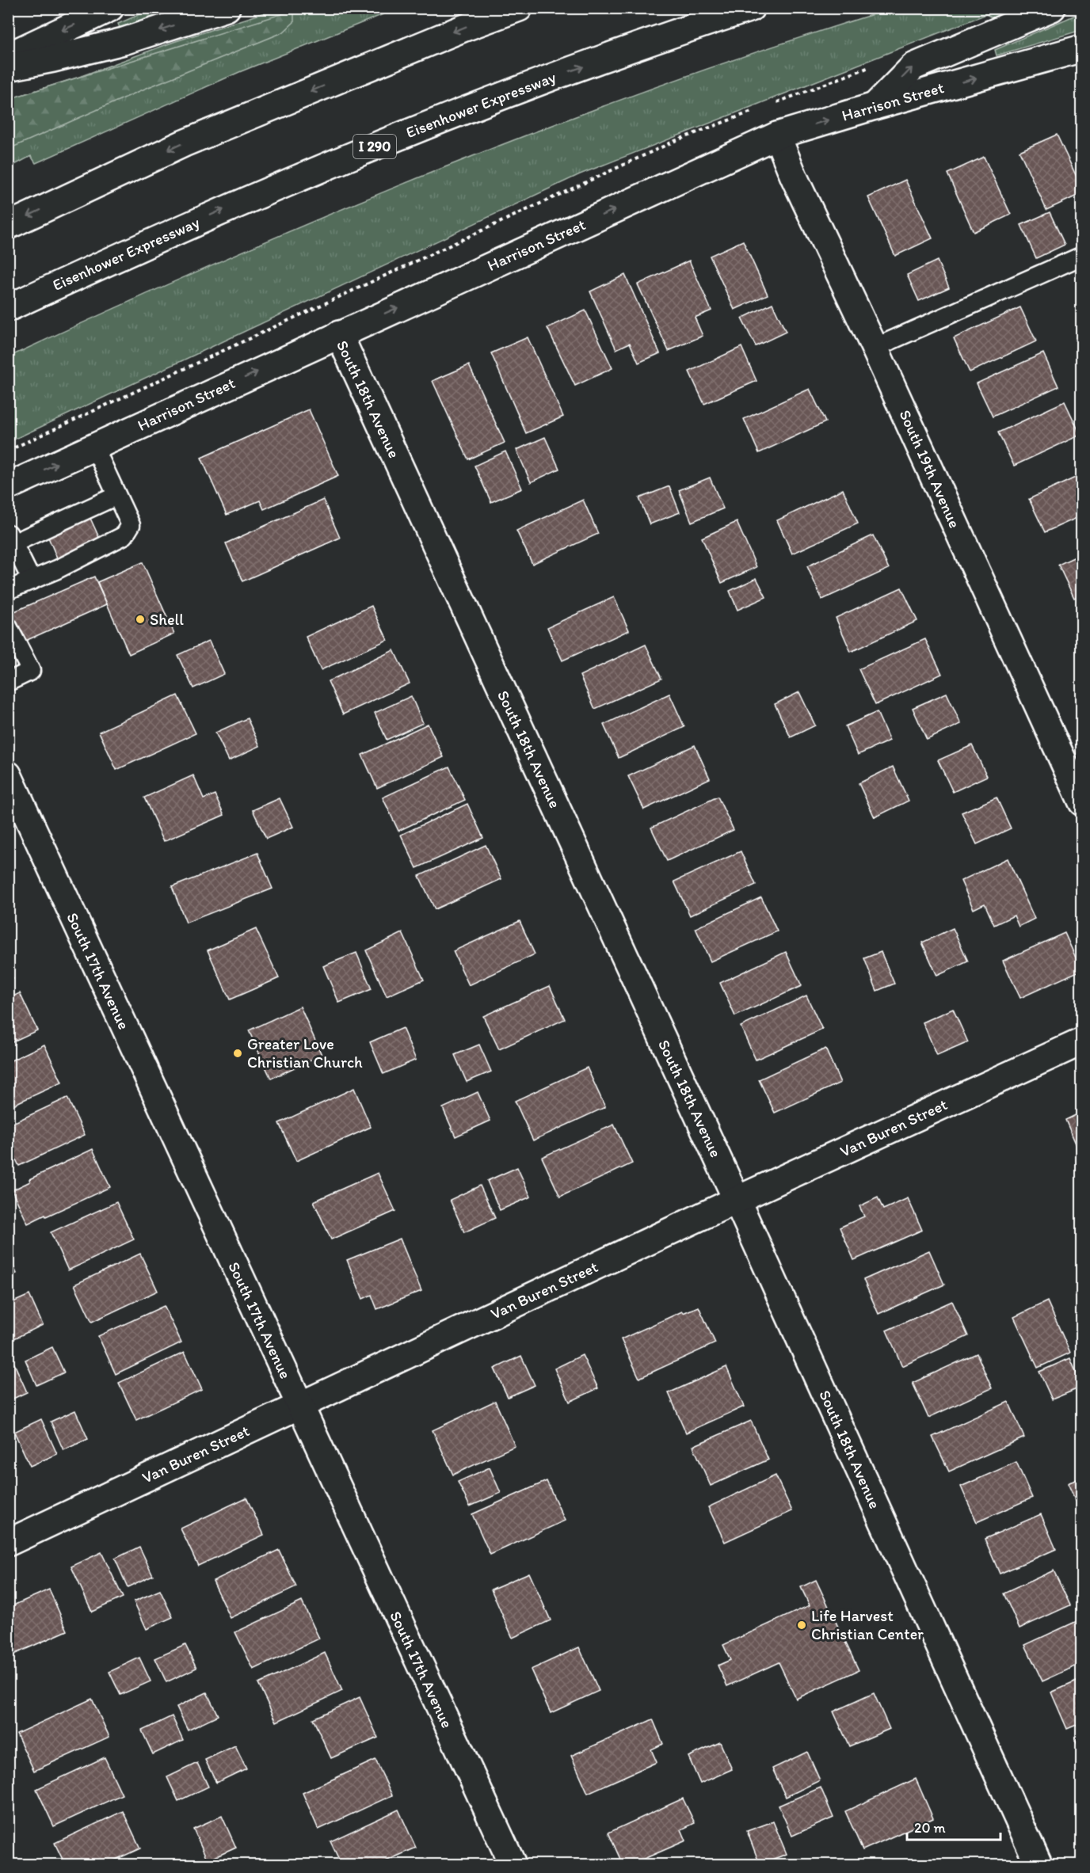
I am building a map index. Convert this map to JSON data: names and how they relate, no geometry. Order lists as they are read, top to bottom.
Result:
{
  "streets": {
    "main road": [
      "Harrison Street",
      "Eisenhower Expressway",
      "I 290",
      "South 18th Avenue",
      "South 19th Avenue",
      "South 17th Avenue",
      "Van Buren Street"
    ]
  },
  "crossings": [
    ["Harrison Street", "South 18th Avenue"],
    ["Harrison Street", "South 19th Avenue"],
    ["South 18th Avenue", "Van Buren Street"],
    ["South 17th Avenue", "Van Buren Street"]
  ],
  "places": ["Shell", "Greater Love Christian Church", "Life Harvest Christian Center"],
  "scale_bar": "20 m"
}
